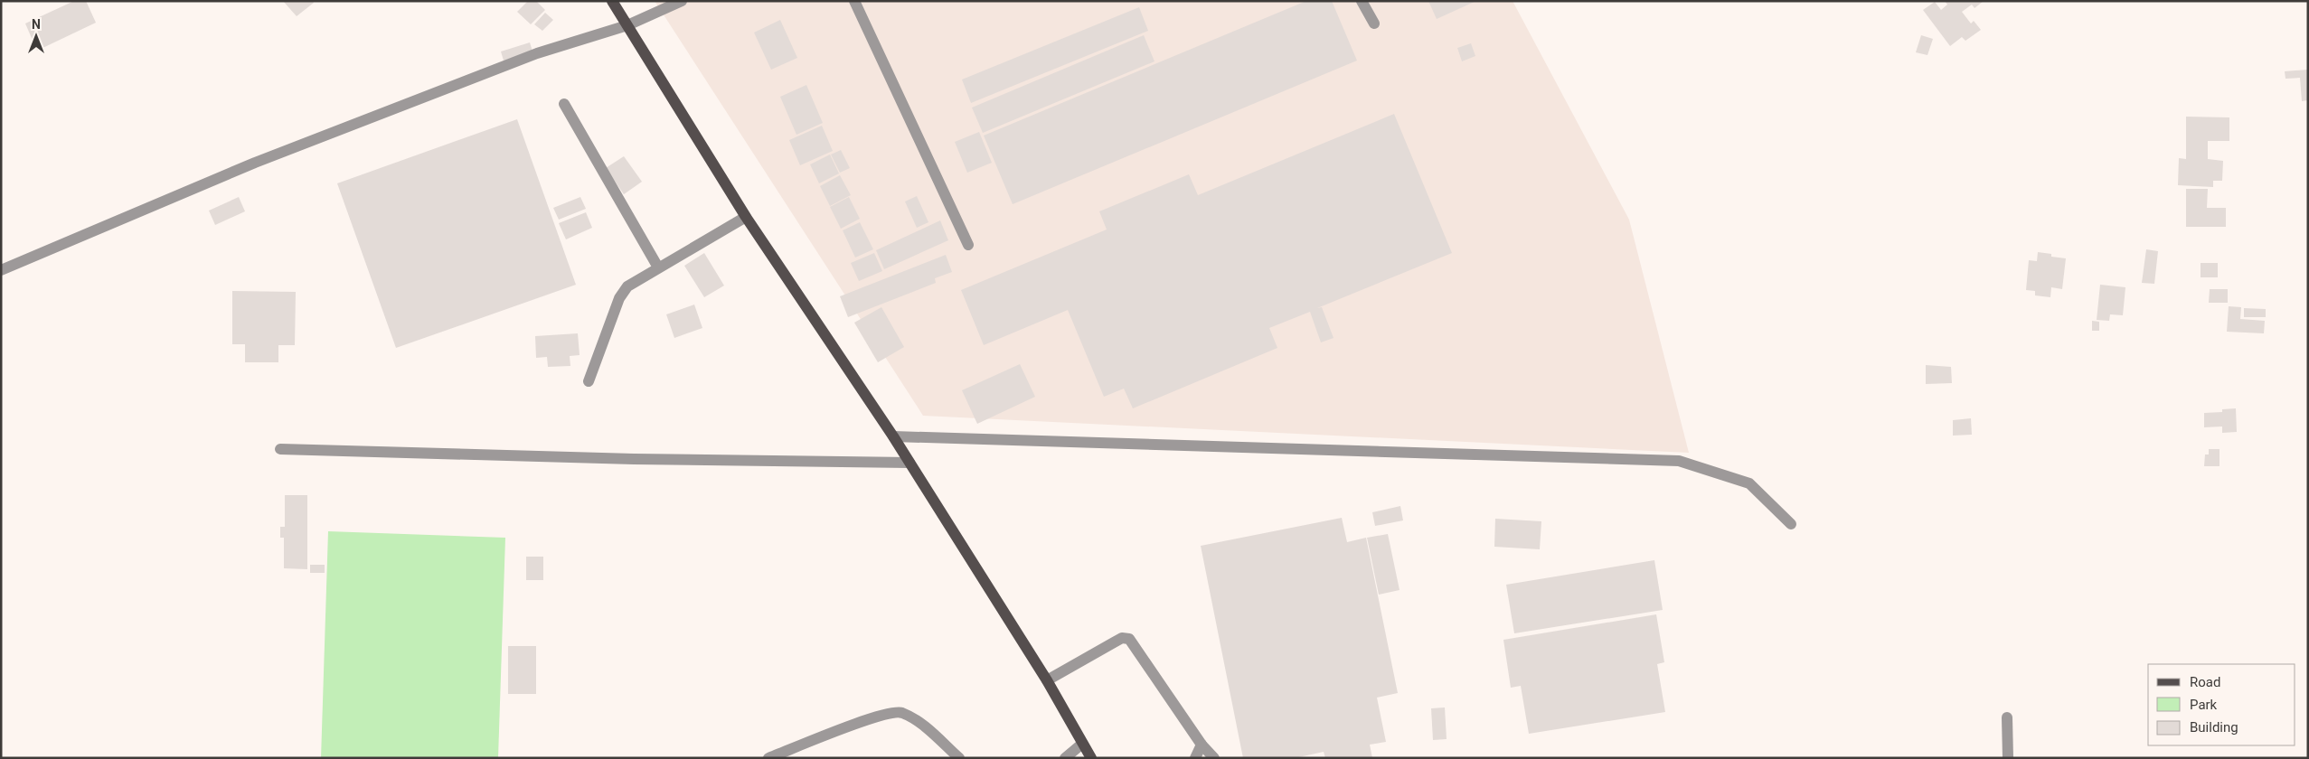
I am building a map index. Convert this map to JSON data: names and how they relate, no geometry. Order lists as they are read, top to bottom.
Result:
{
  "legend": ["Road", "Park", "Building"],
  "north": "top"
}
